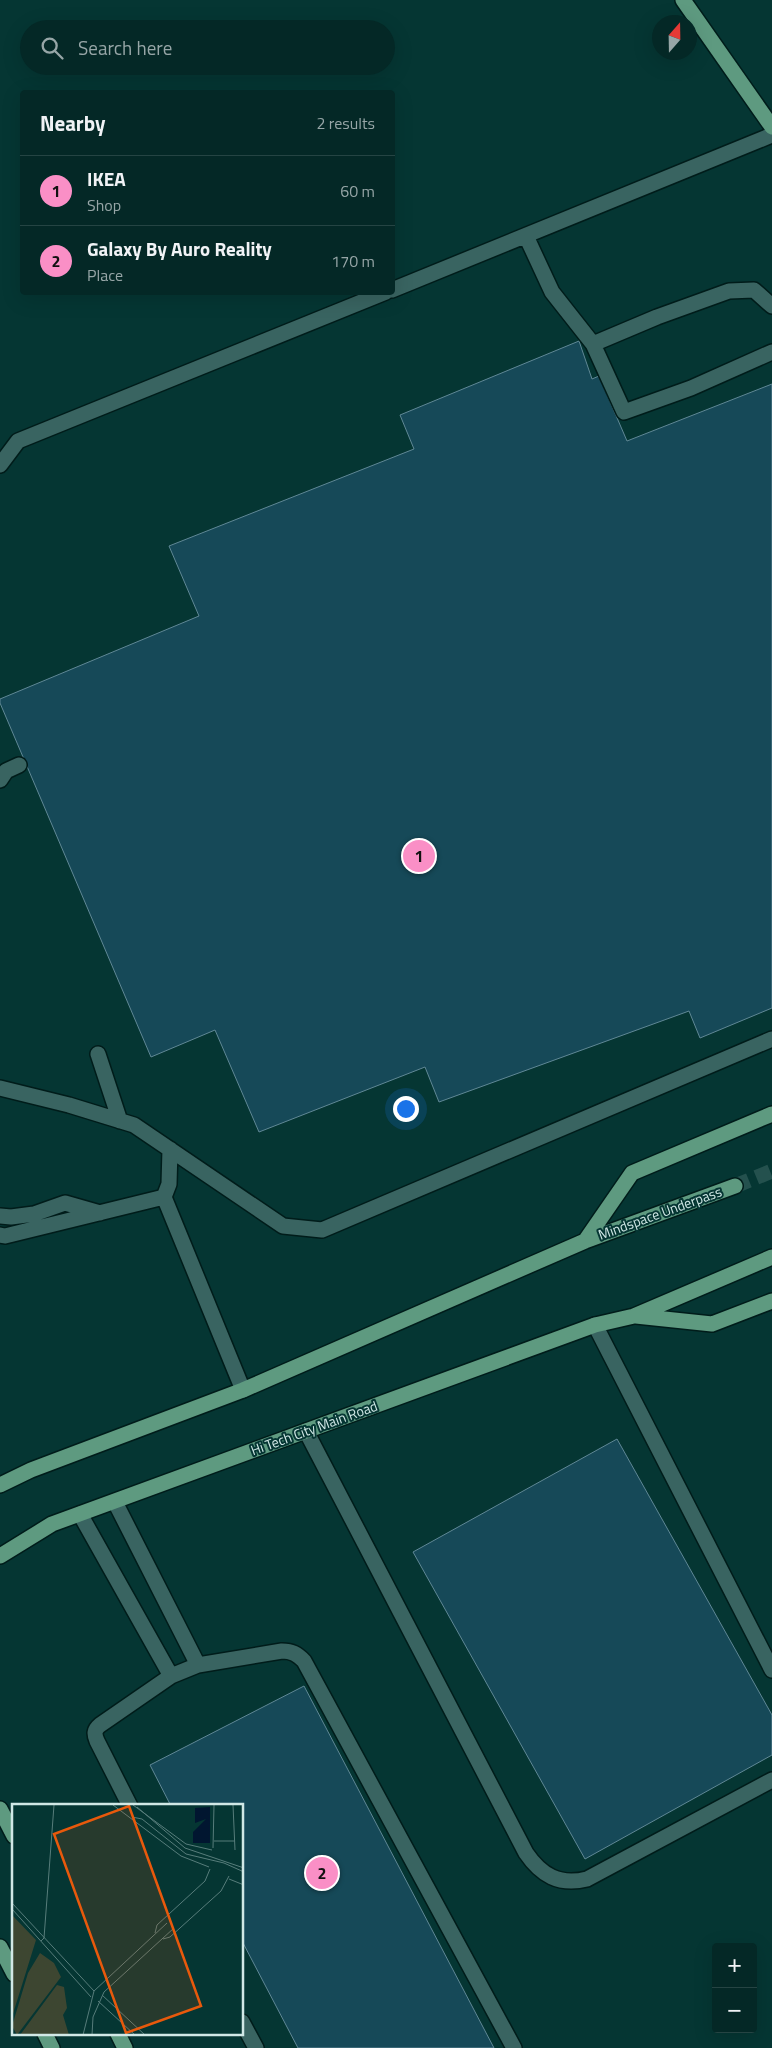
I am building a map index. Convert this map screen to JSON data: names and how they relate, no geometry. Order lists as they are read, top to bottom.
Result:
{
  "streets": {
    "main road": ["Mindspace Underpass", "Hi Tech City Main Road"]
  },
  "north": "top",
  "page": {
    "search": "Search here",
    "heading": ["Nearby", "2 results"],
    "list": [
      {
        "mark": "1",
        "name": "IKEA",
        "note": "Shop",
        "value": "60 m"
      },
      {
        "mark": "2",
        "name": "Galaxy By Auro Reality",
        "note": "Place",
        "value": "170 m"
      }
    ],
    "pins": ["1", "2"],
    "map_buttons": ["+", "−"]
  }
}
